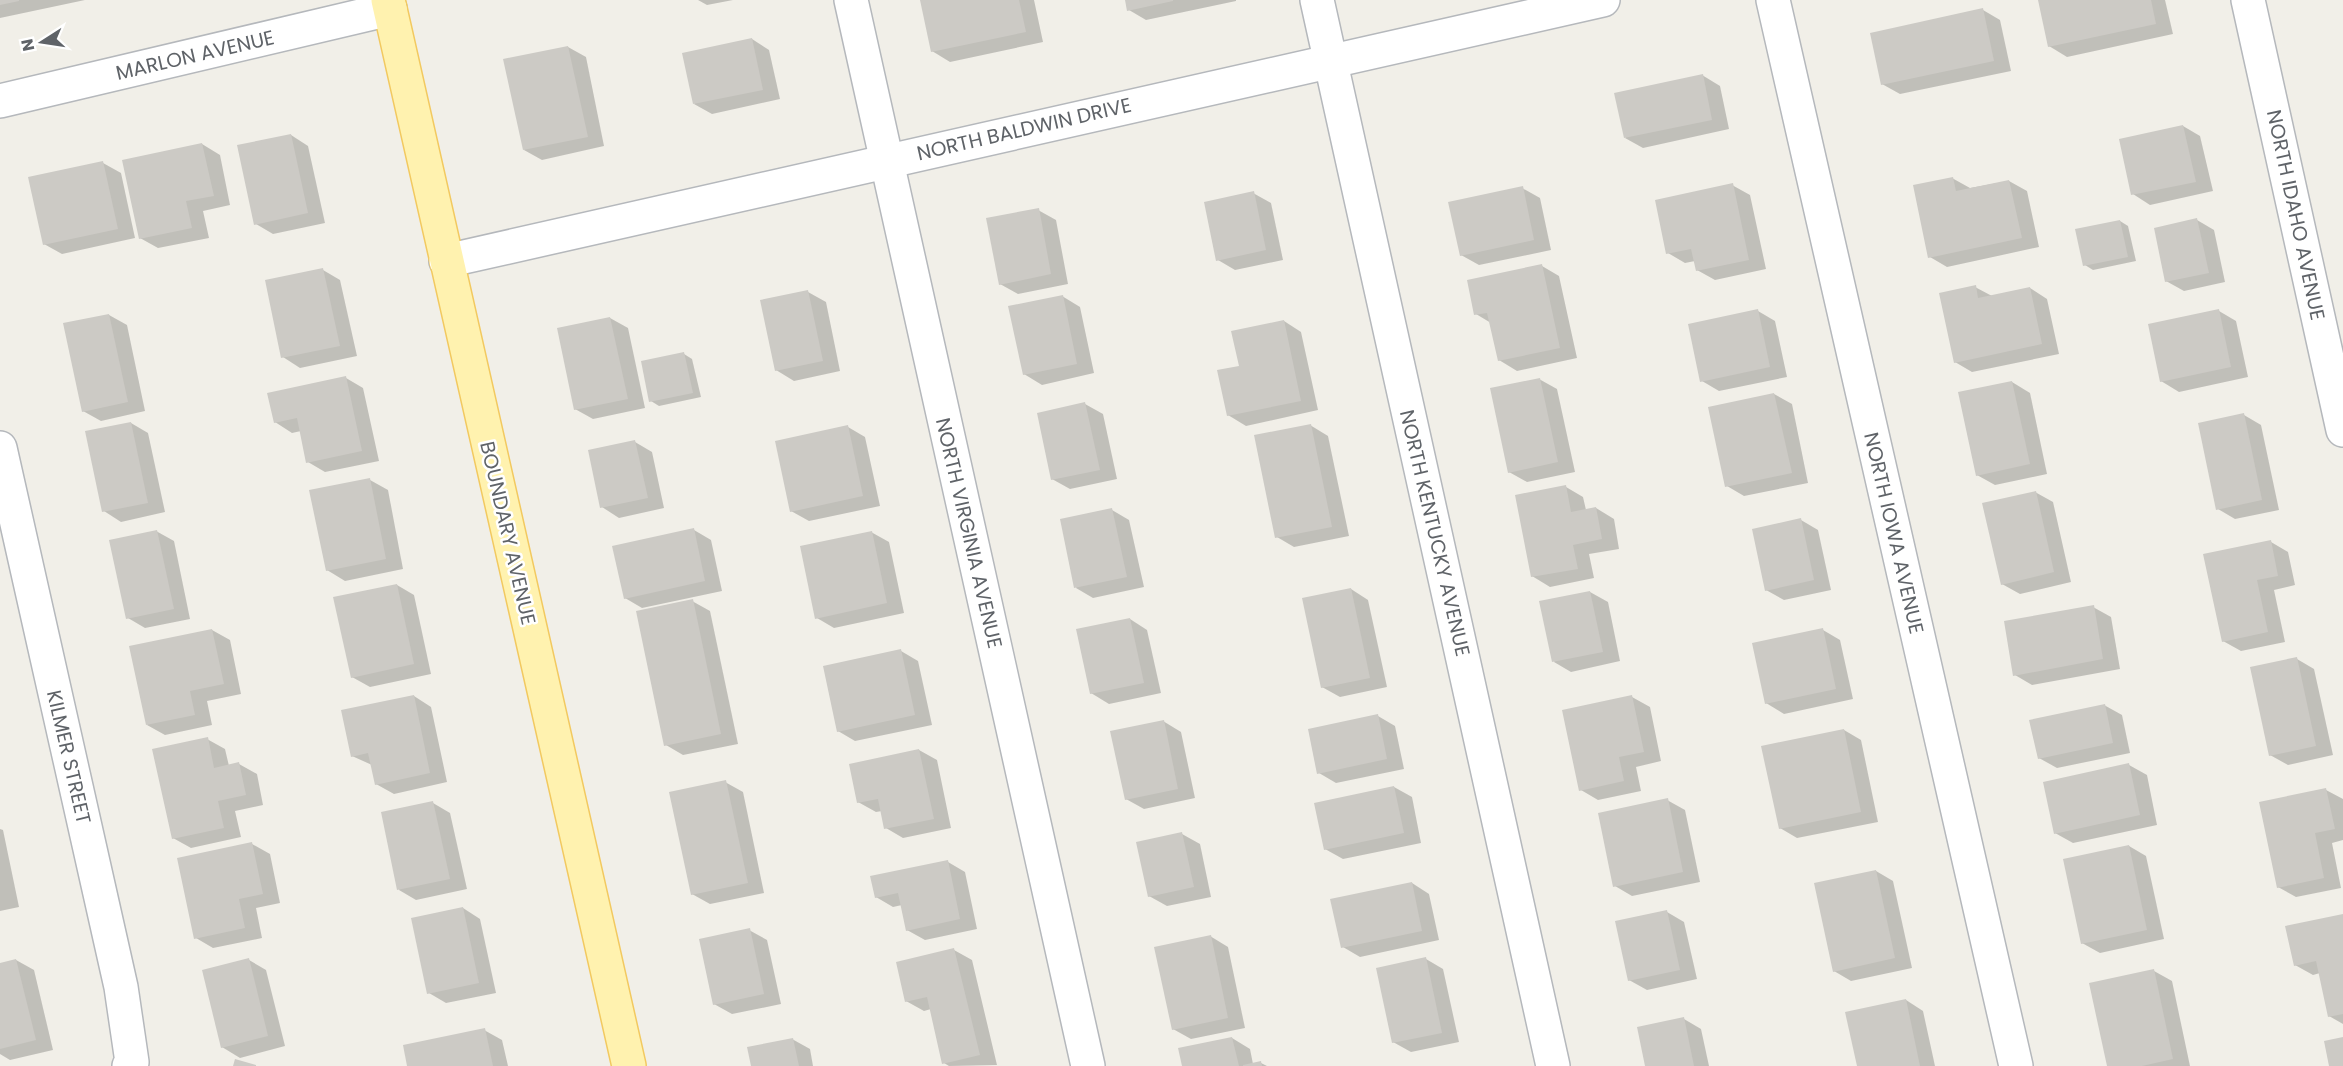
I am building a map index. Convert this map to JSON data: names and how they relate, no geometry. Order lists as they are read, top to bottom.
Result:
{
  "streets": {
    "main road": ["BOUNDARY AVENUE"],
    "street": [
      "MARLON AVENUE",
      "NORTH BALDWIN DRIVE",
      "NORTH IDAHO AVENUE",
      "NORTH VIRGINIA AVENUE",
      "NORTH KENTUCKY AVENUE",
      "NORTH IOWA AVENUE",
      "KILMER STREET"
    ]
  },
  "crossings": [
    ["MARLON AVENUE", "BOUNDARY AVENUE"],
    ["NORTH BALDWIN DRIVE", "BOUNDARY AVENUE"],
    ["NORTH BALDWIN DRIVE", "NORTH VIRGINIA AVENUE"],
    ["NORTH BALDWIN DRIVE", "NORTH KENTUCKY AVENUE"]
  ],
  "north": "left"
}
